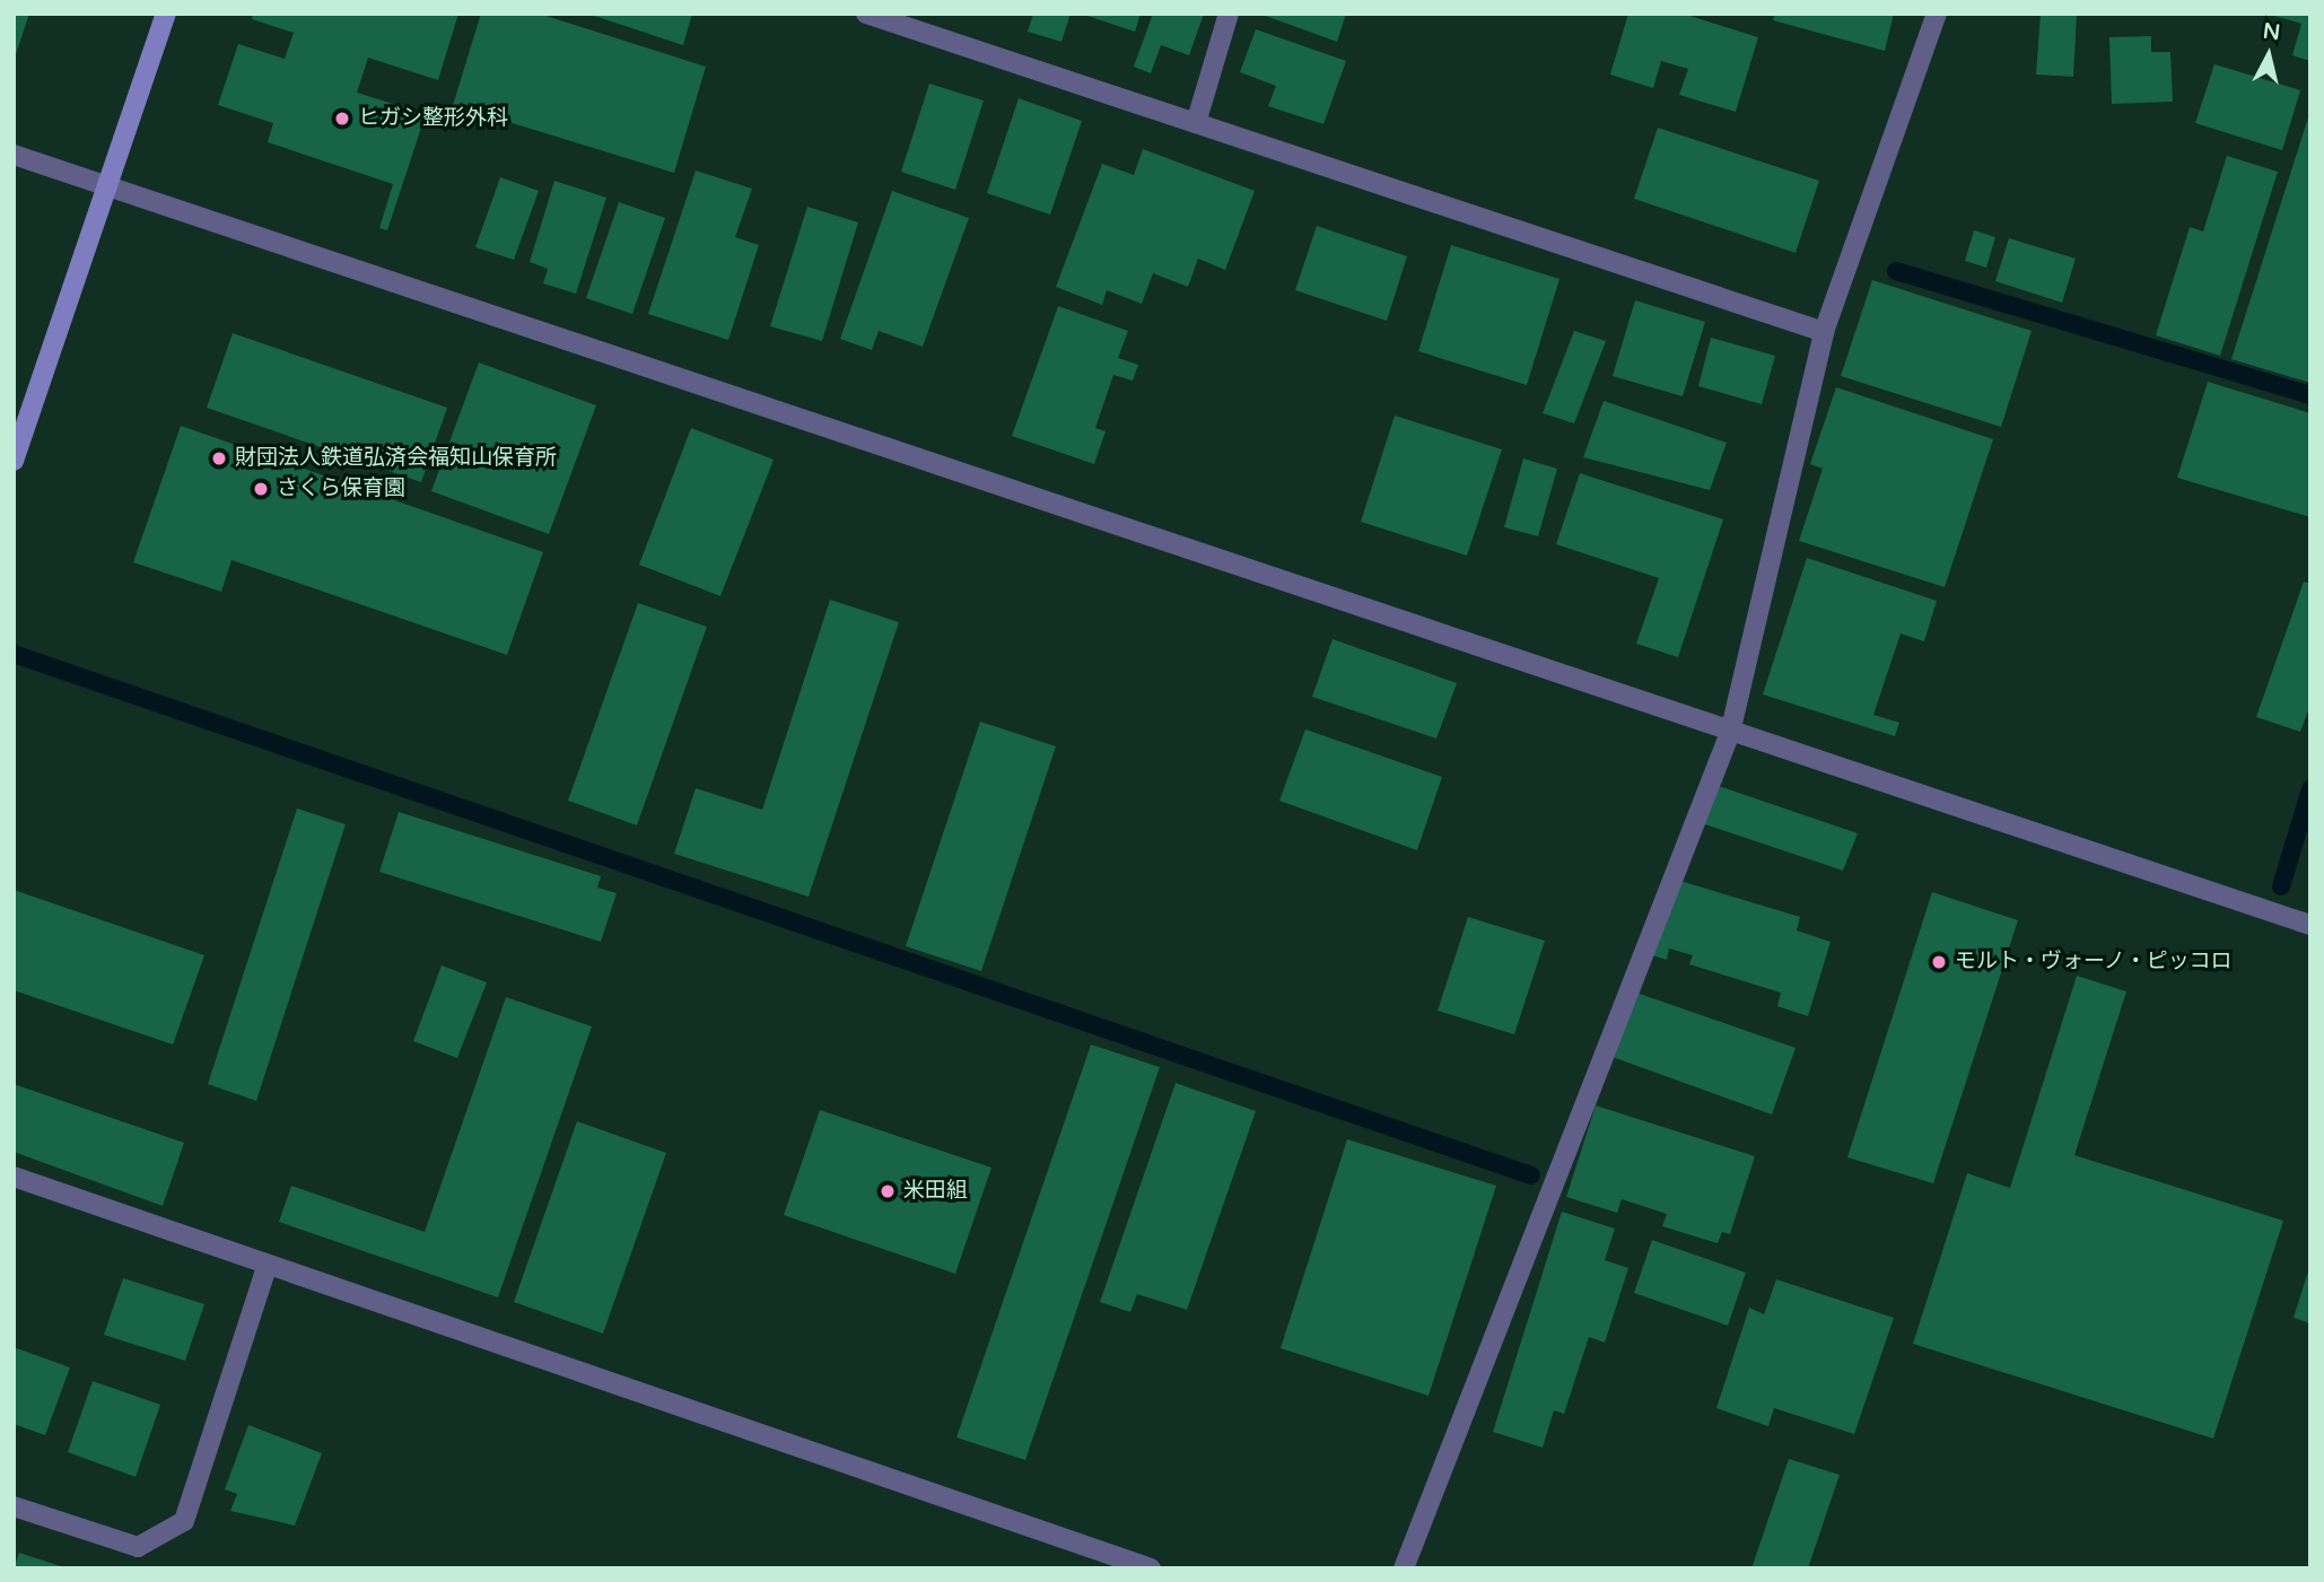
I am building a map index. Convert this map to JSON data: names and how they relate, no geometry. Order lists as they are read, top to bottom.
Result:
{
  "places": [
    "ヒガシ整形外科",
    "財団法人鉄道弘済会福知山保育所",
    "さくら保育園",
    "モルト・ヴォーノ・ピッコロ",
    "米田組"
  ],
  "north": "top"
}
